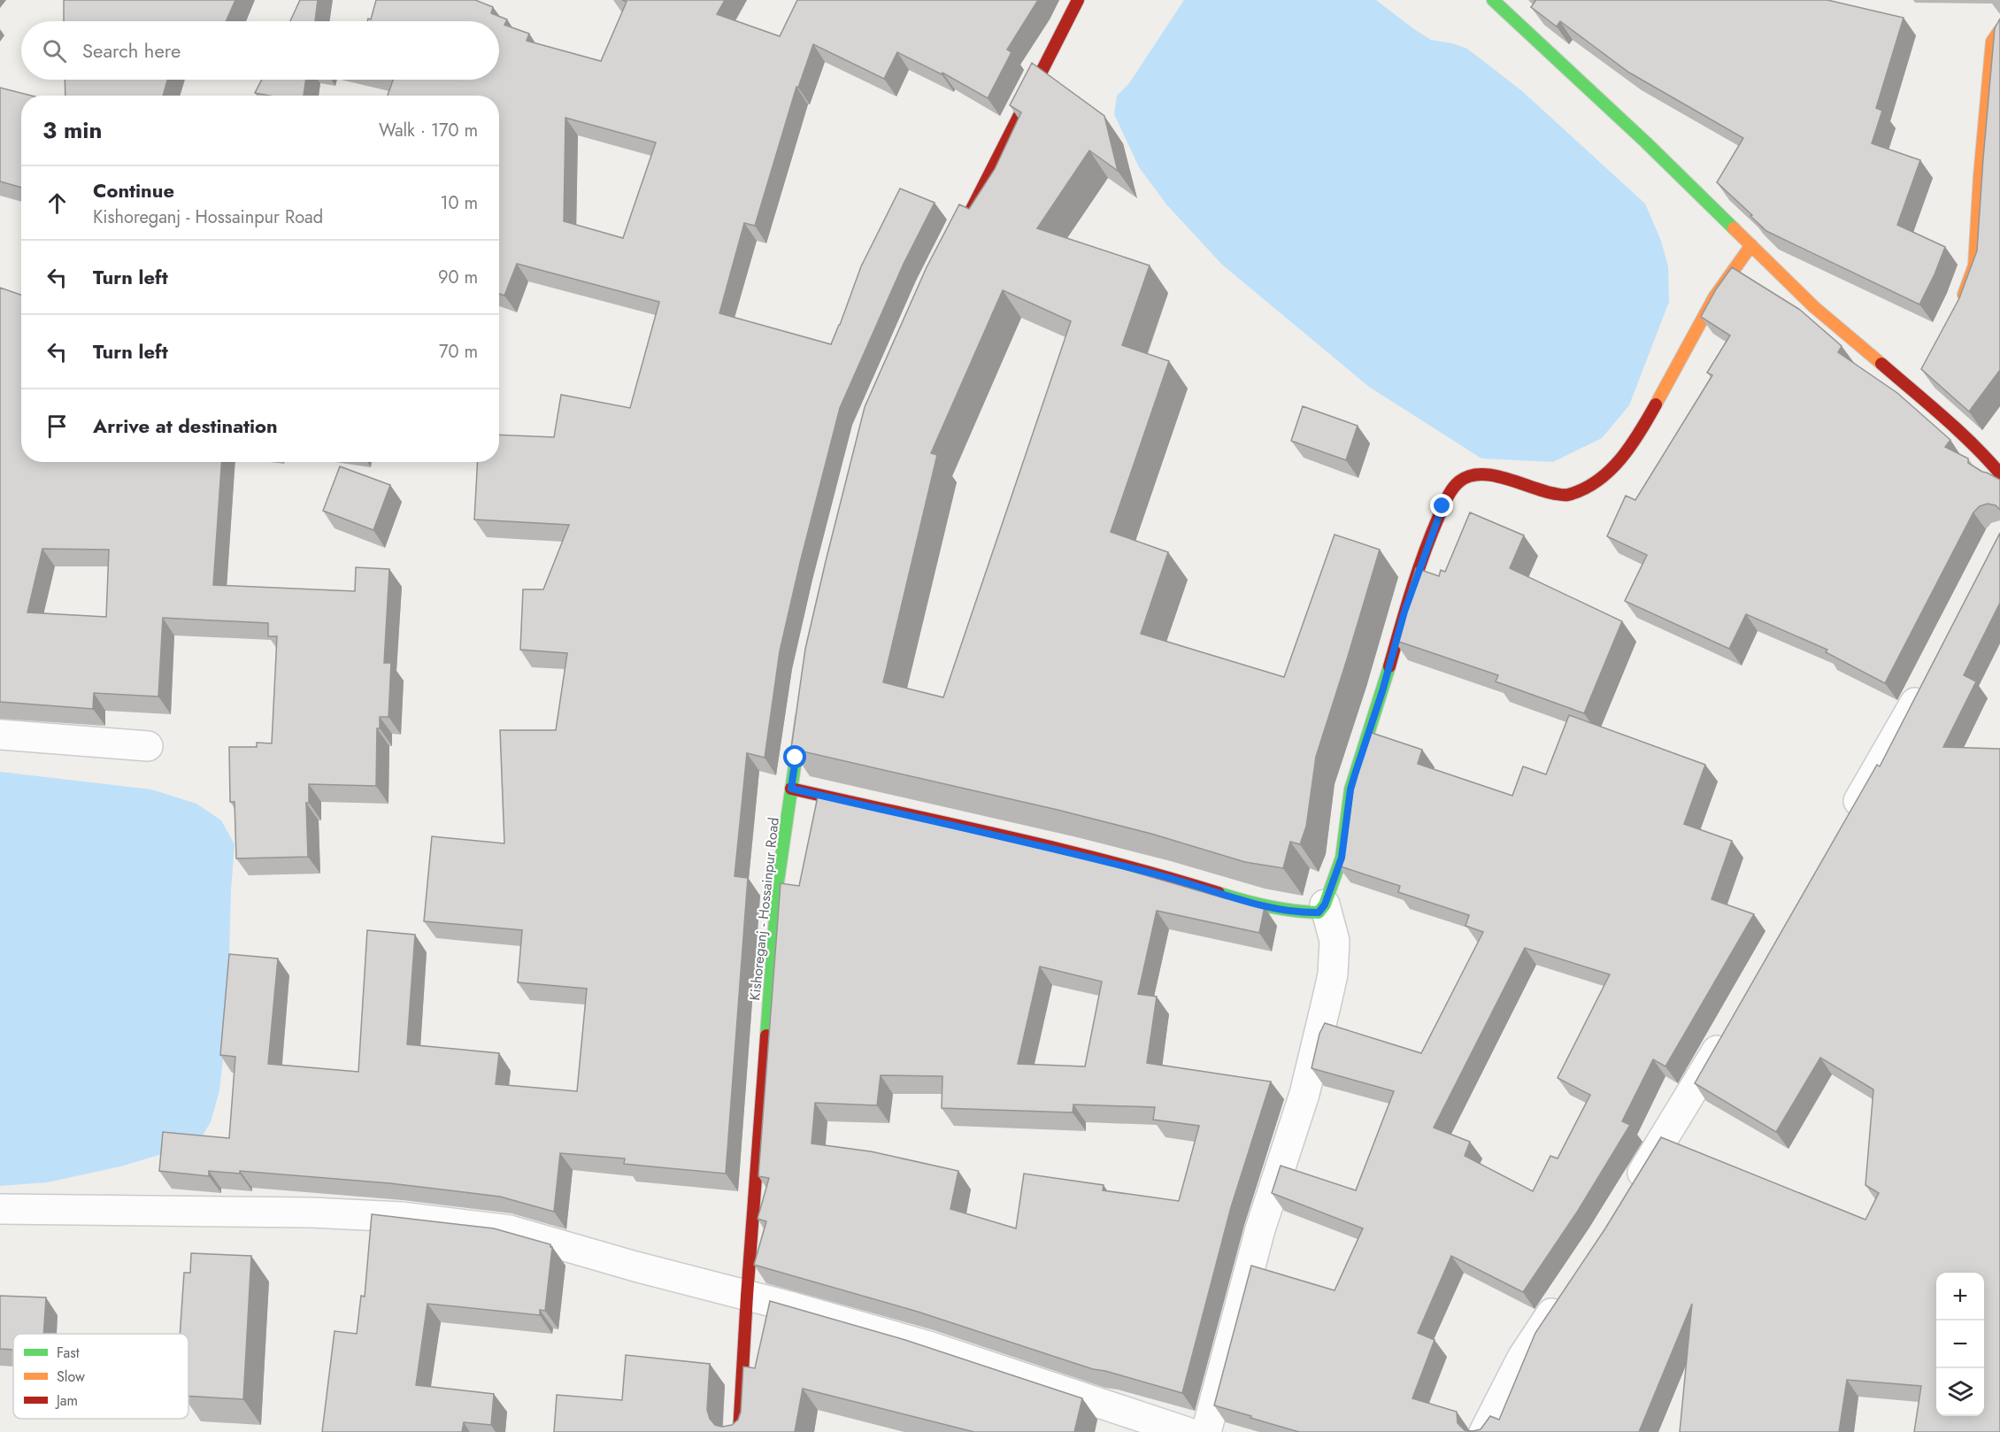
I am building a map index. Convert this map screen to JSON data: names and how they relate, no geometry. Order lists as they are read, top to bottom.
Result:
{
  "streets": {
    "street": ["Kishoreganj - Hossainpur Road"]
  },
  "legend": ["Fast", "Slow", "Jam"],
  "page": {
    "search": "Search here",
    "heading": ["3 min", "Walk · 170 m"],
    "list": [
      ["Continue", "Kishoreganj - Hossainpur Road", "10 m"],
      ["Turn left", "90 m"],
      ["Turn left", "70 m"],
      "Arrive at destination"
    ],
    "map_buttons": ["+", "−"]
  }
}
